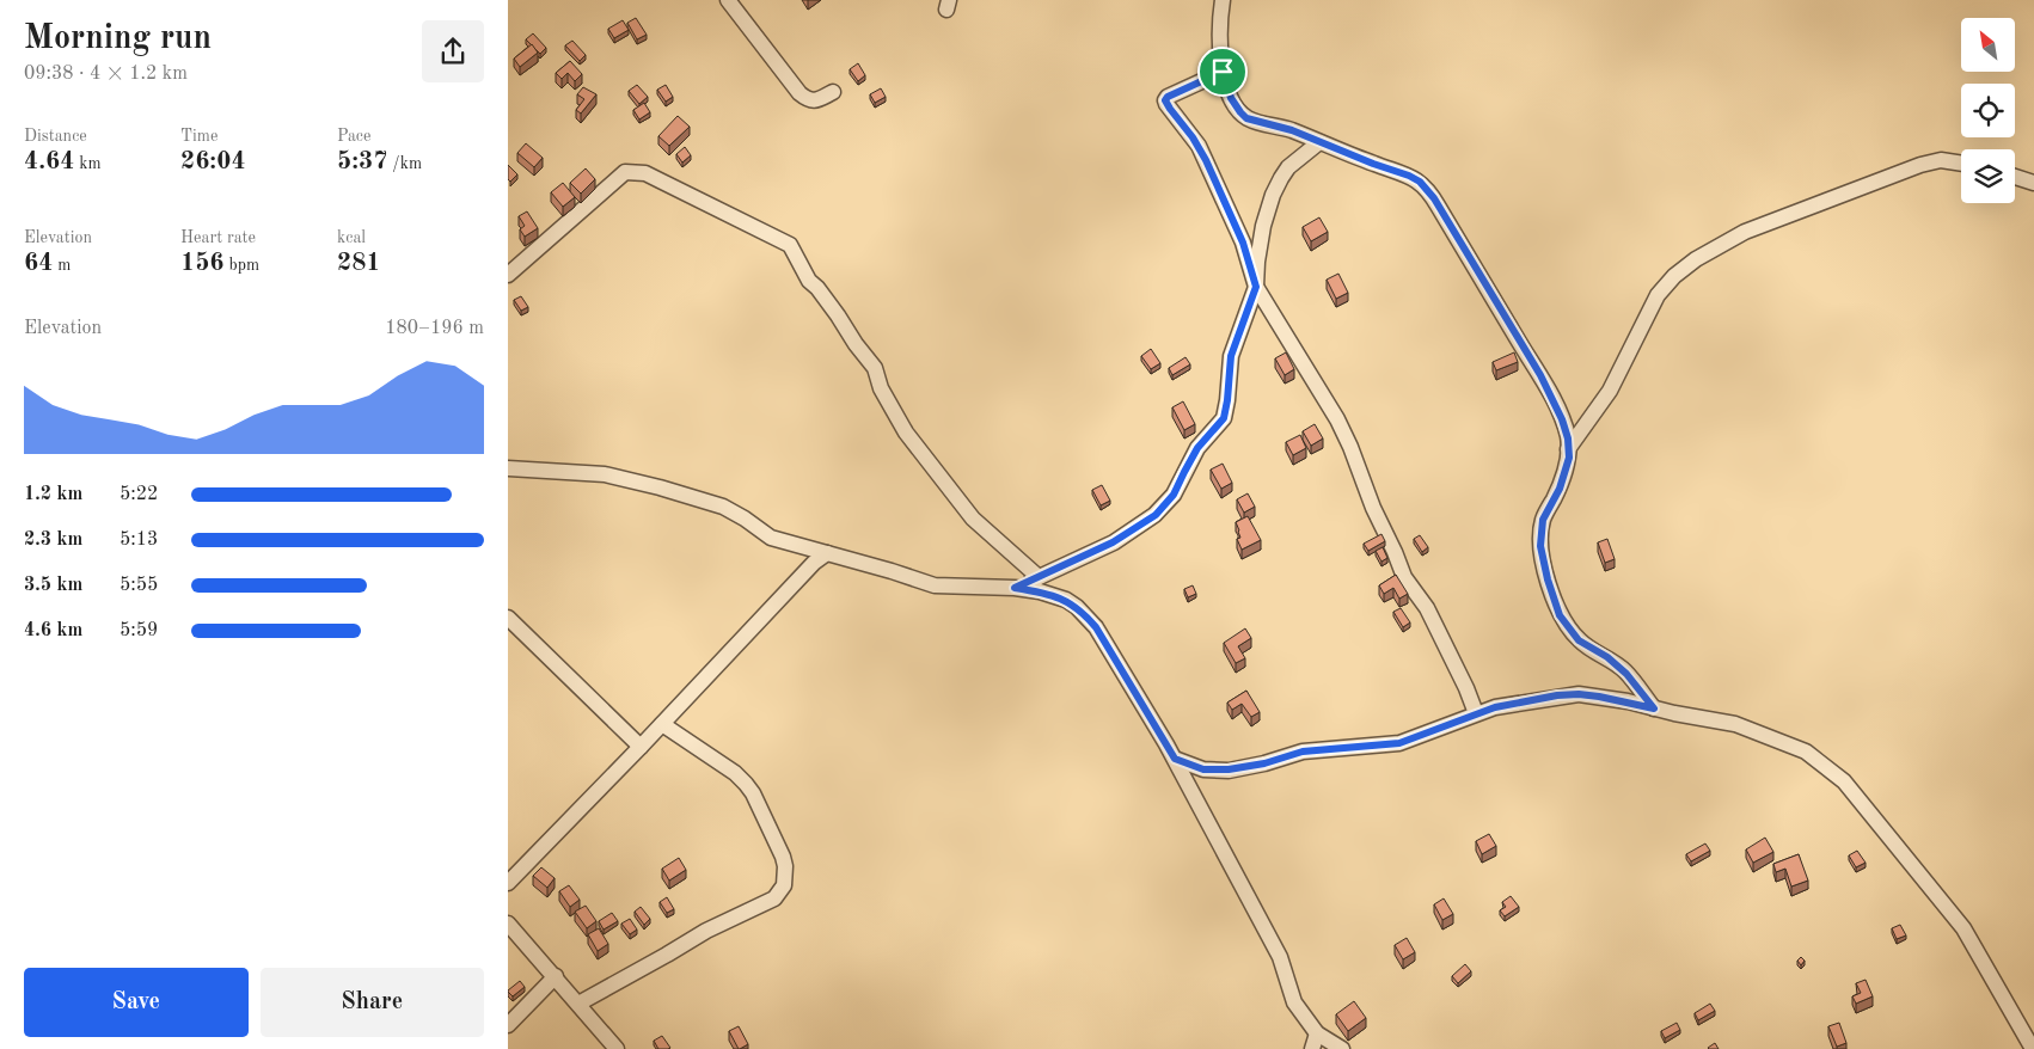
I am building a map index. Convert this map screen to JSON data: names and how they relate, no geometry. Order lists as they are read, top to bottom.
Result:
{
  "north": "top left",
  "page": {
    "heading": ["Morning run", "09:38 · 4 × 1.2 km"],
    "stats": [
      ["Distance", "4.64 km"],
      ["Time", "26:04"],
      ["Pace", "5:37 /km"],
      ["Elevation", "64 m"],
      ["Heart rate", "156 bpm"],
      ["kcal", "281"]
    ],
    "chart": ["Elevation", "180–196 m"],
    "list": [
      {
        "name": "1.2 km",
        "note": "5:22"
      },
      {
        "name": "2.3 km",
        "note": "5:13"
      },
      {
        "name": "3.5 km",
        "note": "5:55"
      },
      {
        "name": "4.6 km",
        "note": "5:59"
      }
    ],
    "buttons": ["Save", "Share"]
  }
}
